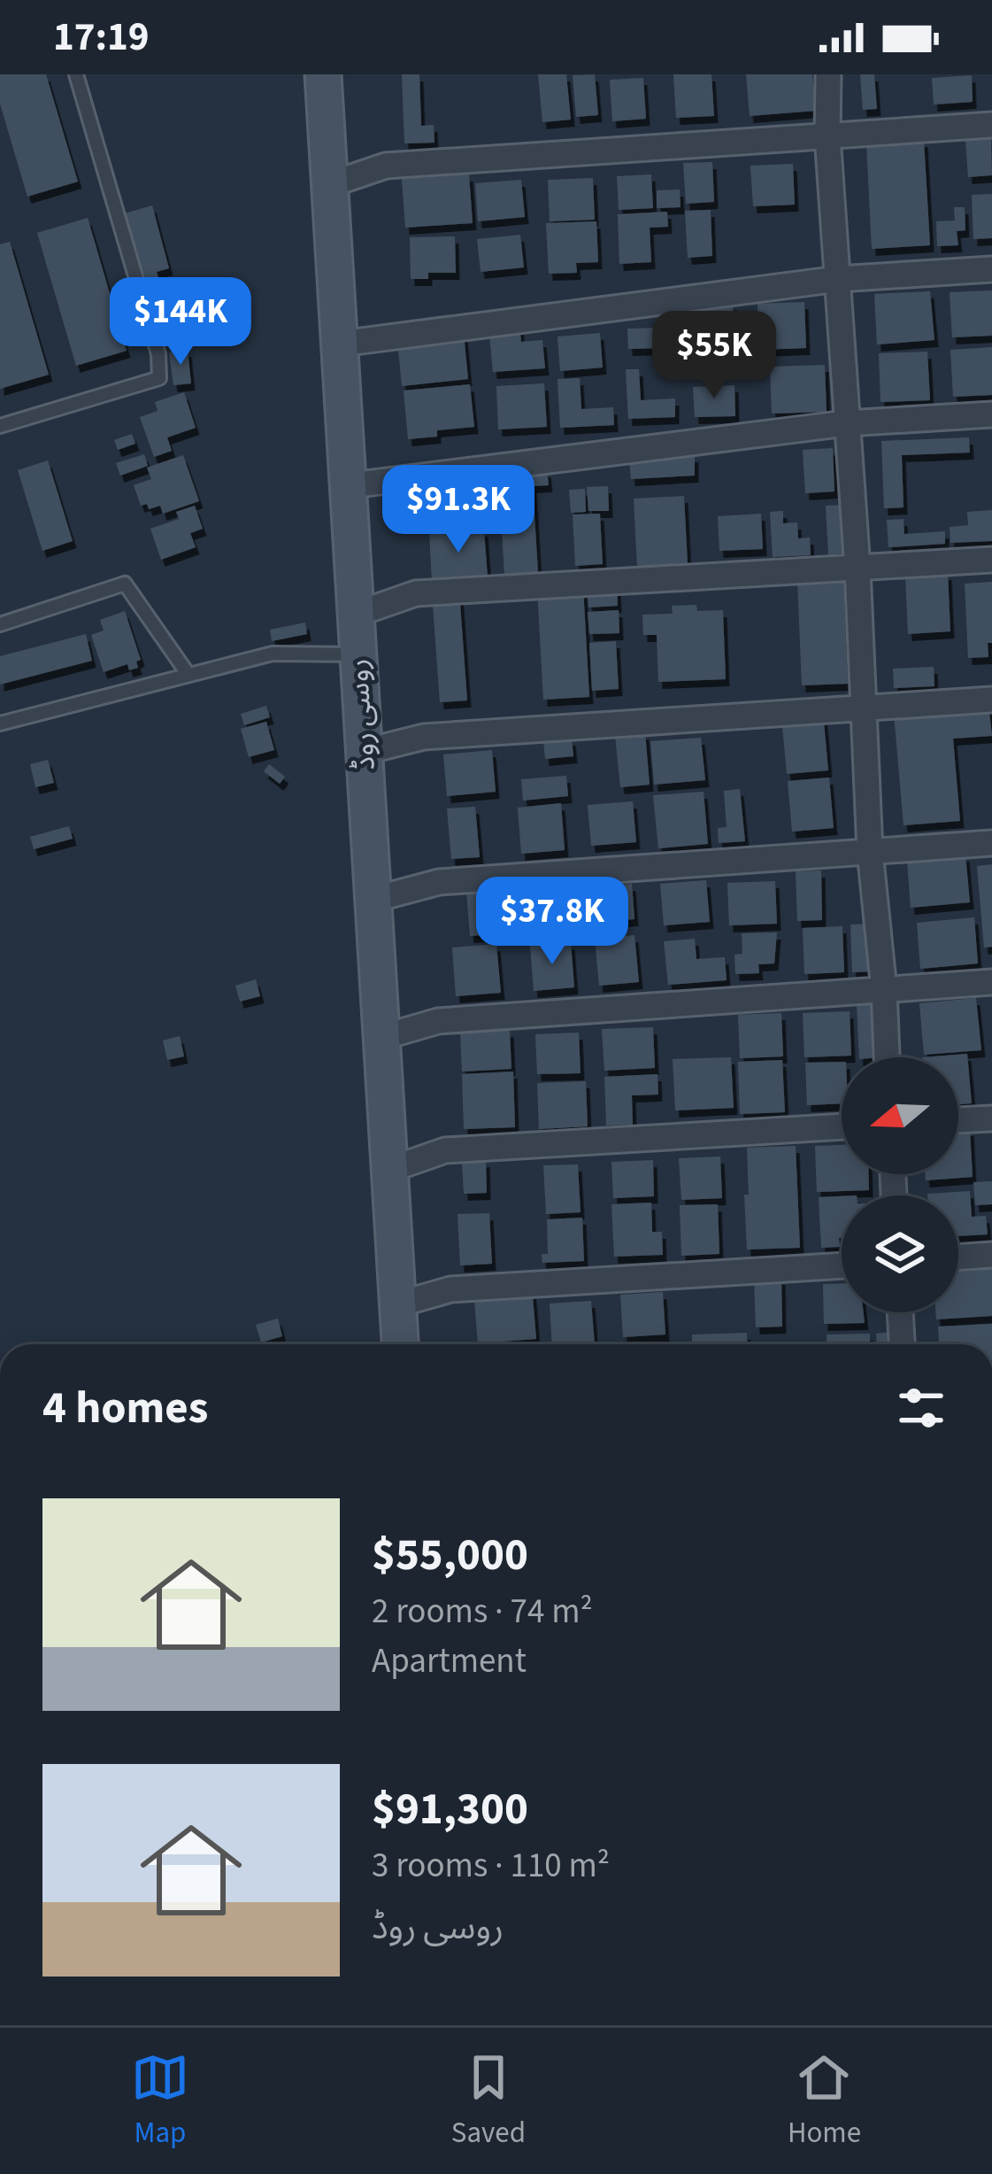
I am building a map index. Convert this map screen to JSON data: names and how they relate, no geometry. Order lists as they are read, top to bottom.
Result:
{
  "streets": {
    "main road": ["روسی روڈ"]
  },
  "north": "left",
  "page": {
    "status": "17:19",
    "price": [
      "$144K",
      "$55K",
      "$91.3K",
      "$37.8K"
    ],
    "heading": "4 homes",
    "list": [
      {
        "name": "$55,000",
        "note": "2 rooms · 74 m² · Apartment"
      },
      {
        "name": "$91,300",
        "note": "3 rooms · 110 m² · روسی روڈ"
      }
    ],
    "tabs": ["Map", "Saved", "Home"]
  }
}
